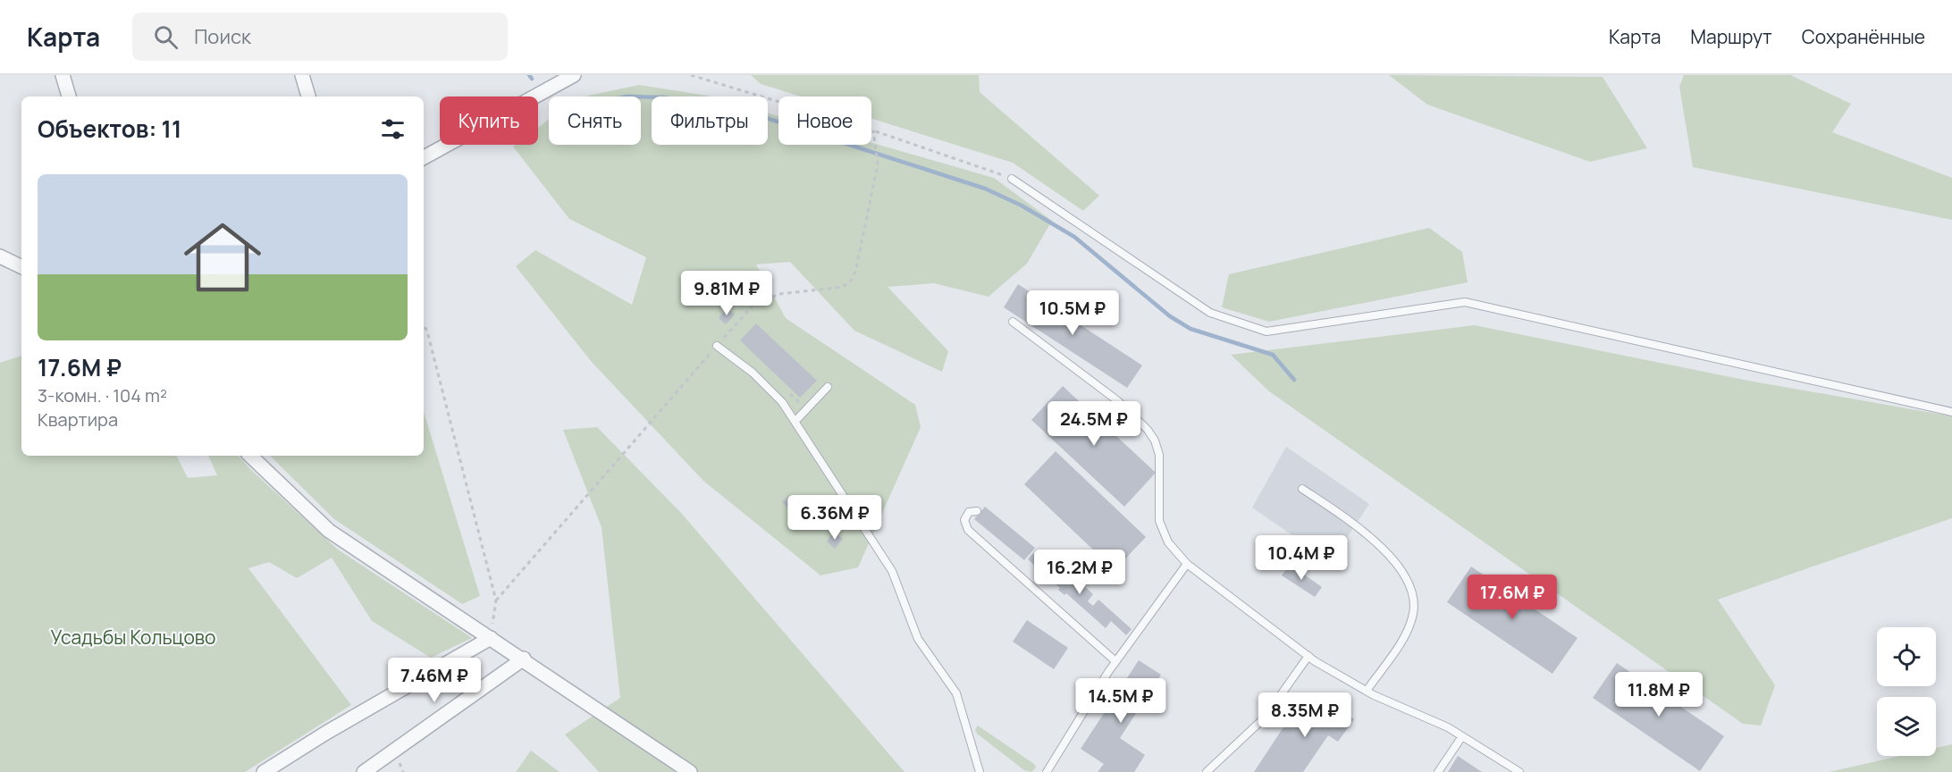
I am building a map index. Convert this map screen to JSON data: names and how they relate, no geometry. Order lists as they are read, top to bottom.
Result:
{
  "parks": ["Усадьбы Кольцово"],
  "page": {
    "header": "Карта",
    "search": "Поиск",
    "nav": ["Карта", "Маршрут", "Сохранённые"],
    "chip": [
      "Купить",
      "Снять",
      "Фильтры",
      "Новое"
    ],
    "heading": "Объектов: 11",
    "list": [
      {
        "name": "17.6M ₽",
        "note": "3-комн. · 104 m² · Квартира"
      }
    ],
    "price": [
      "9.81M ₽",
      "10.5M ₽",
      "24.5M ₽",
      "6.36M ₽",
      "10.4M ₽",
      "16.2M ₽",
      "17.6M ₽",
      "7.46M ₽",
      "11.8M ₽",
      "14.5M ₽",
      "8.35M ₽"
    ]
  }
}
